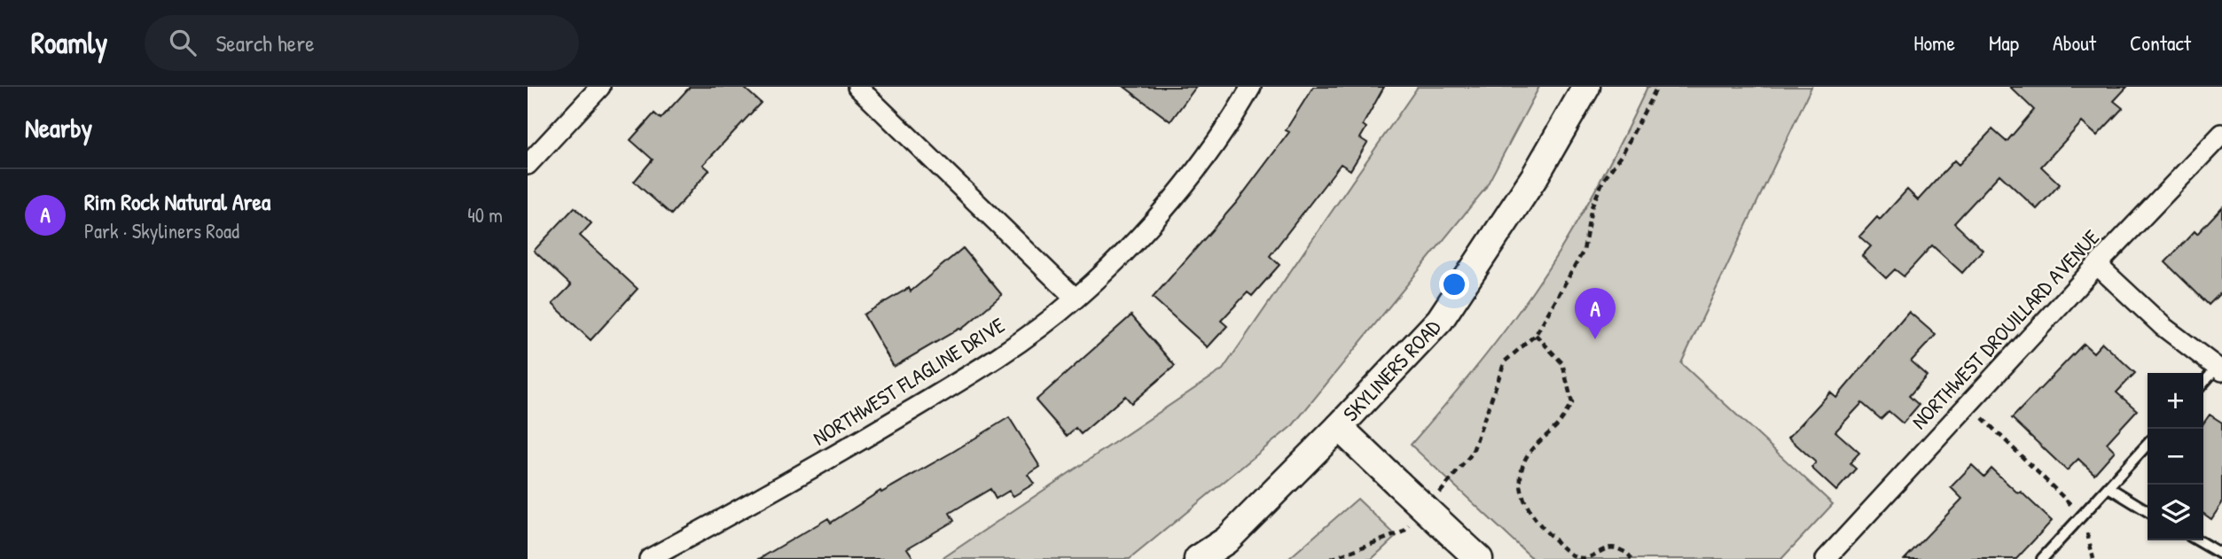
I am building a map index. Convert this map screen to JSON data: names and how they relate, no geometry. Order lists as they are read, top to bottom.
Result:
{
  "streets": {
    "street": ["NORTHWEST DROUILLARD AVENUE", "SKYLINERS ROAD", "NORTHWEST FLAGLINE DRIVE"]
  },
  "page": {
    "header": "Roamly",
    "search": "Search here",
    "nav": [
      "Home",
      "Map",
      "About",
      "Contact"
    ],
    "heading": "Nearby",
    "list": [
      {
        "mark": "A",
        "name": "Rim Rock Natural Area",
        "note": "Park · Skyliners Road",
        "value": "40 m"
      }
    ],
    "pins": "A",
    "map_buttons": ["+", "−"]
  }
}
